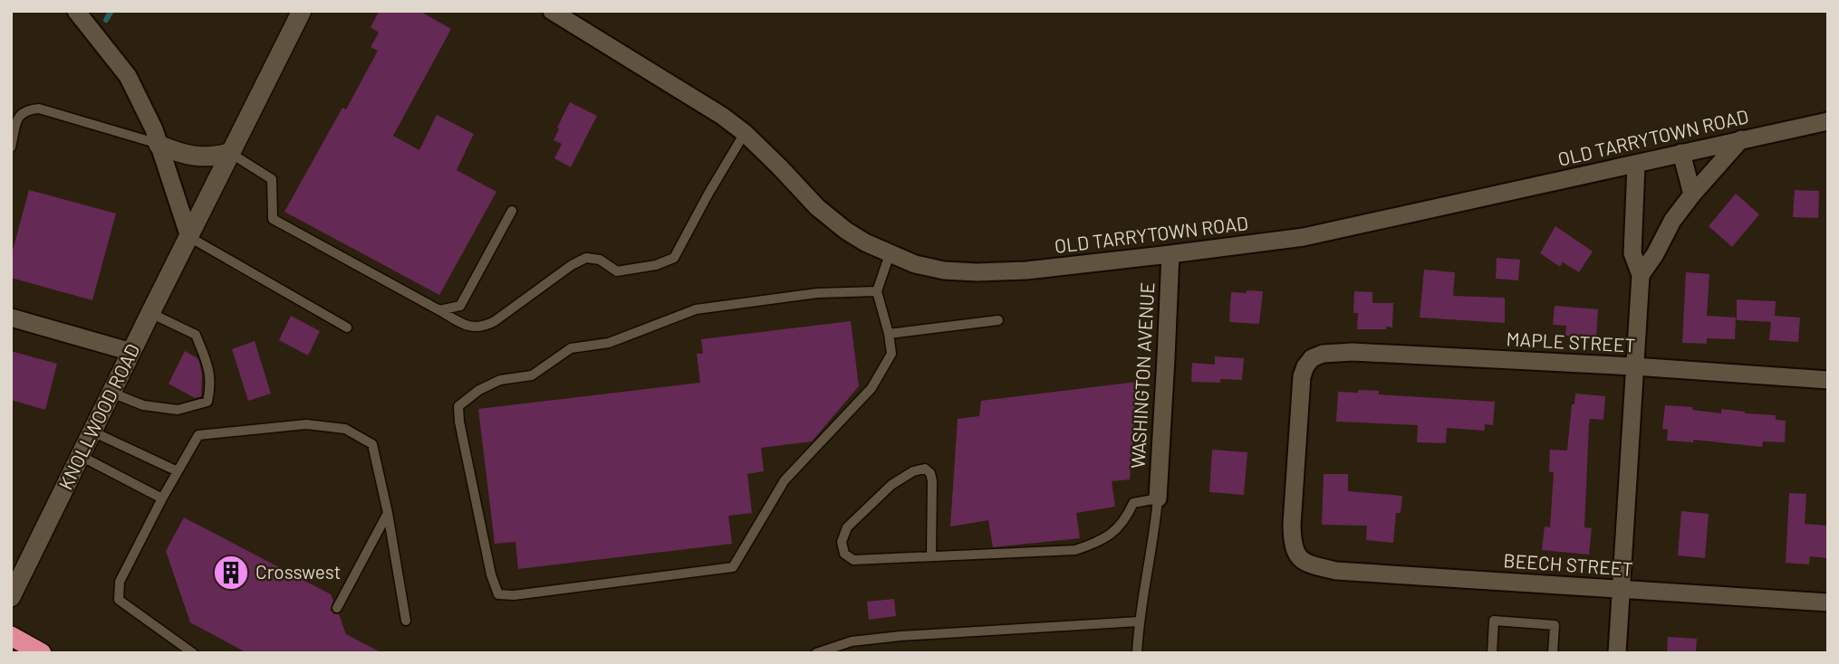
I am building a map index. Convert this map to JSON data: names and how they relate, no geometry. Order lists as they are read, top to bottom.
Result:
{
  "streets": {
    "main road": ["KNOLLWOOD ROAD"],
    "street": [
      "OLD TARRYTOWN ROAD",
      "MAPLE STREET",
      "WASHINGTON AVENUE",
      "BEECH STREET"
    ]
  },
  "crossings": [
    ["OLD TARRYTOWN ROAD", "WASHINGTON AVENUE"],
    ["MAPLE STREET", "BEECH STREET"]
  ],
  "places": {
    "building": ["Crosswest"]
  }
}
